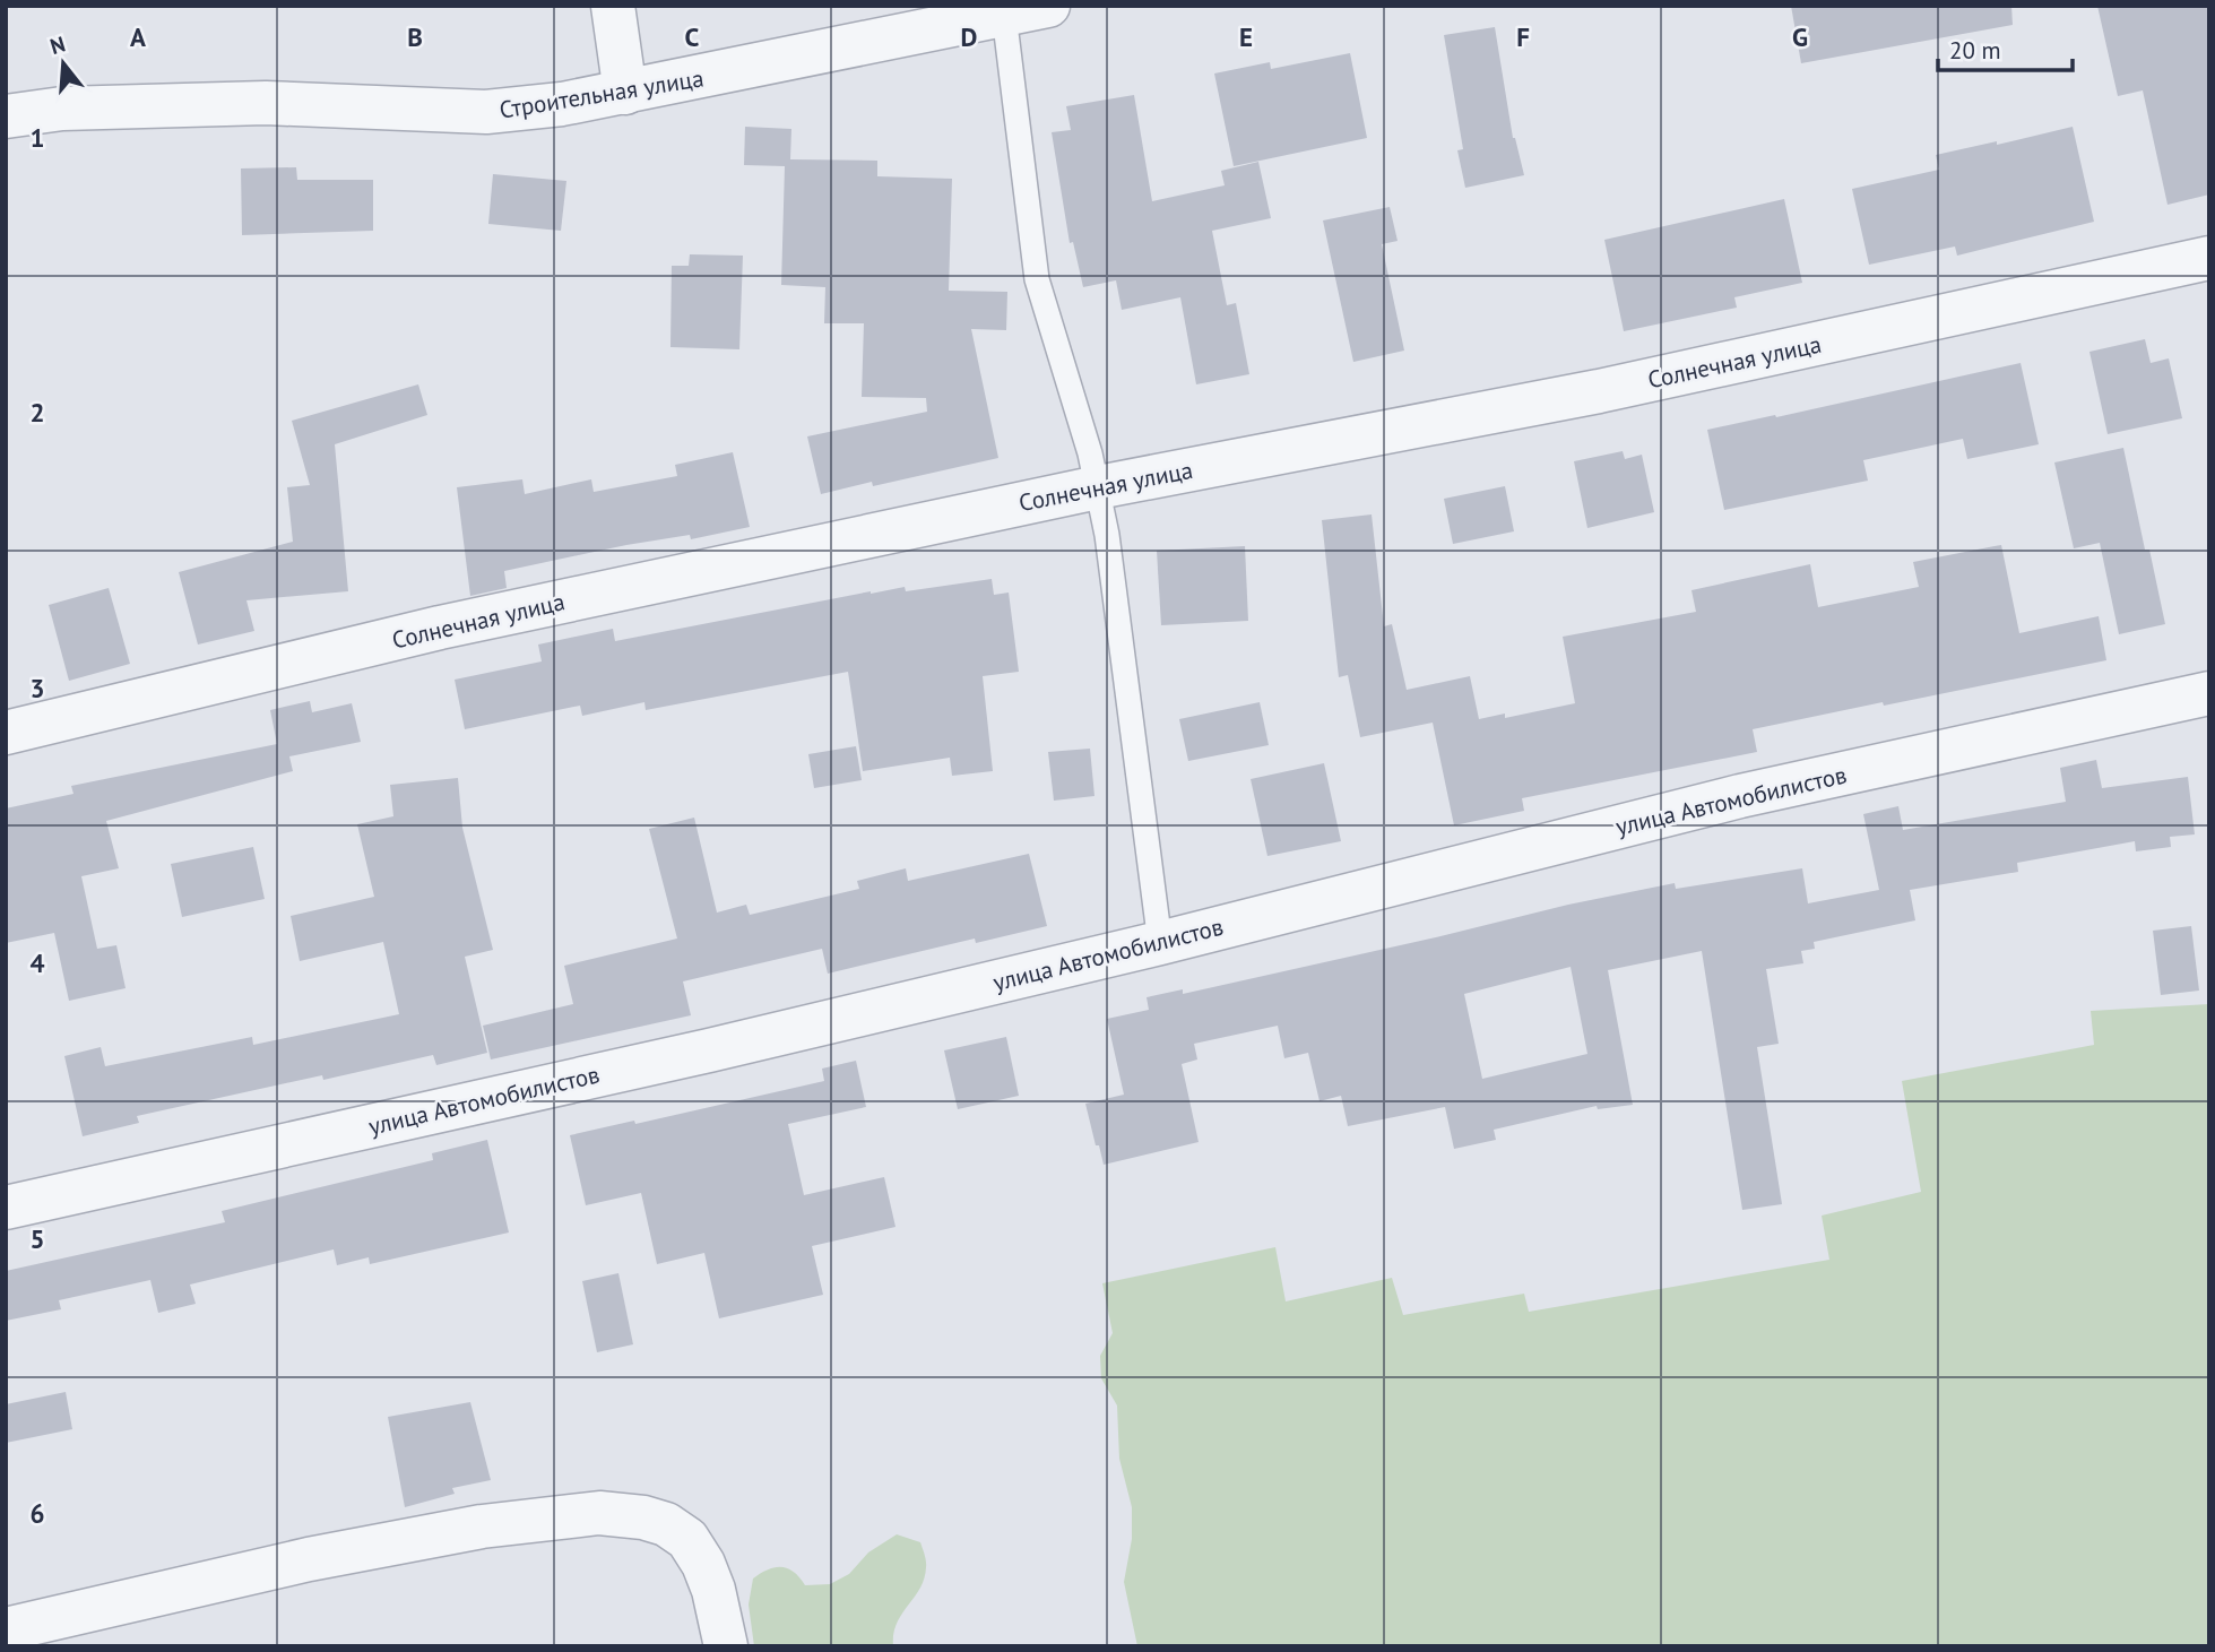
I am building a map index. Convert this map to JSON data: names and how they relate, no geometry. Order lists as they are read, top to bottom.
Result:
{
  "streets": {
    "street": ["Строительная улица", "Солнечная улица", "улица Автомобилистов"]
  },
  "scale_bar": "20 m",
  "north": "top",
  "grid": {
    "columns": [
      "A",
      "B",
      "C",
      "D",
      "E",
      "F",
      "G"
    ],
    "rows": [
      "1",
      "2",
      "3",
      "4",
      "5",
      "6"
    ]
  }
}
